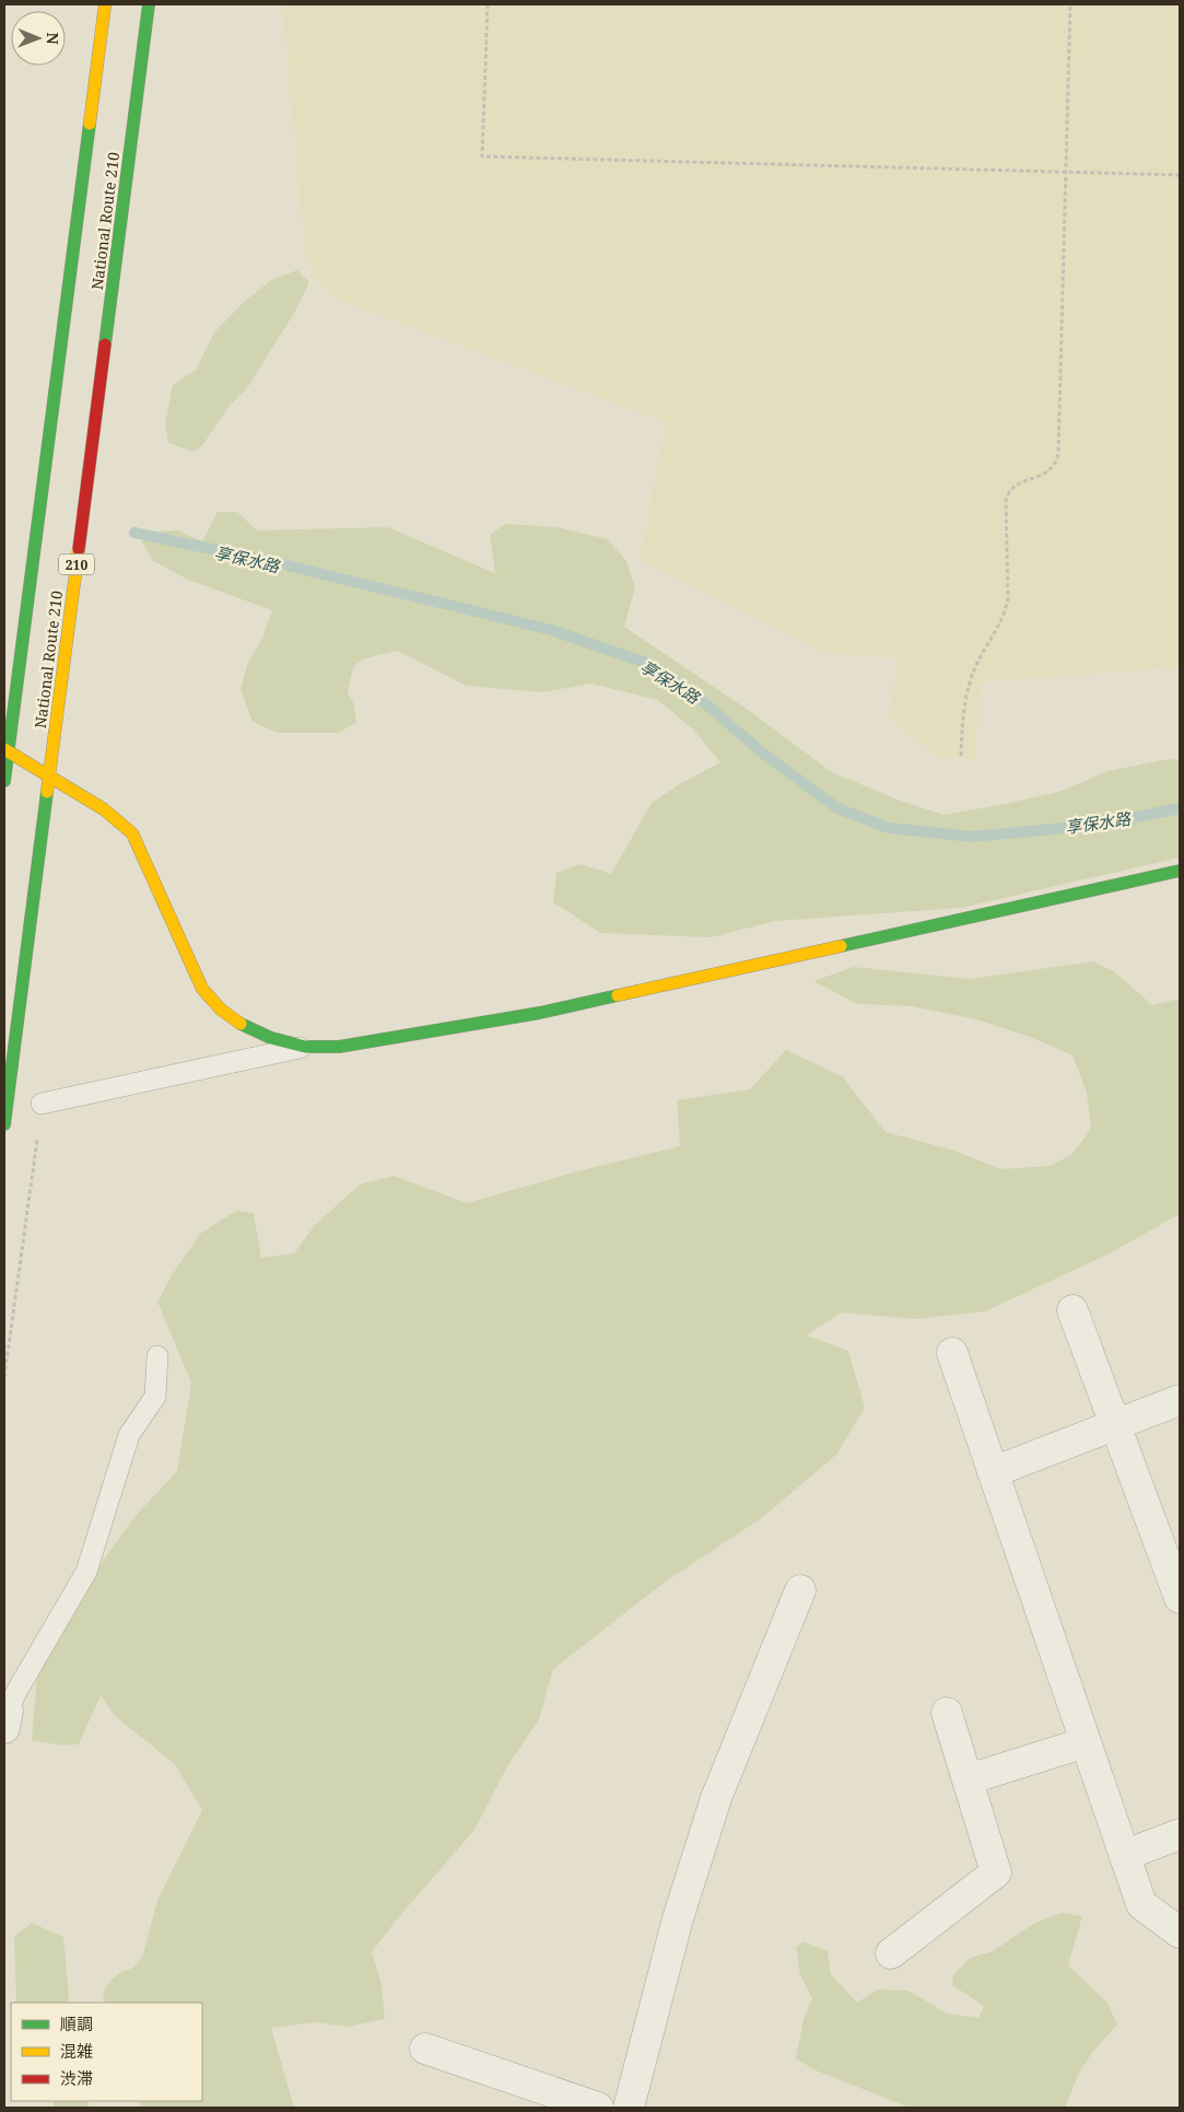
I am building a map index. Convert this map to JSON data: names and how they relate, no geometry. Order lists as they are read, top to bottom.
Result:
{
  "streets": {
    "main road": ["National Route 210", "210"]
  },
  "water": ["享保水路"],
  "legend": ["順調", "混雑", "渋滞"],
  "north": "right"
}
